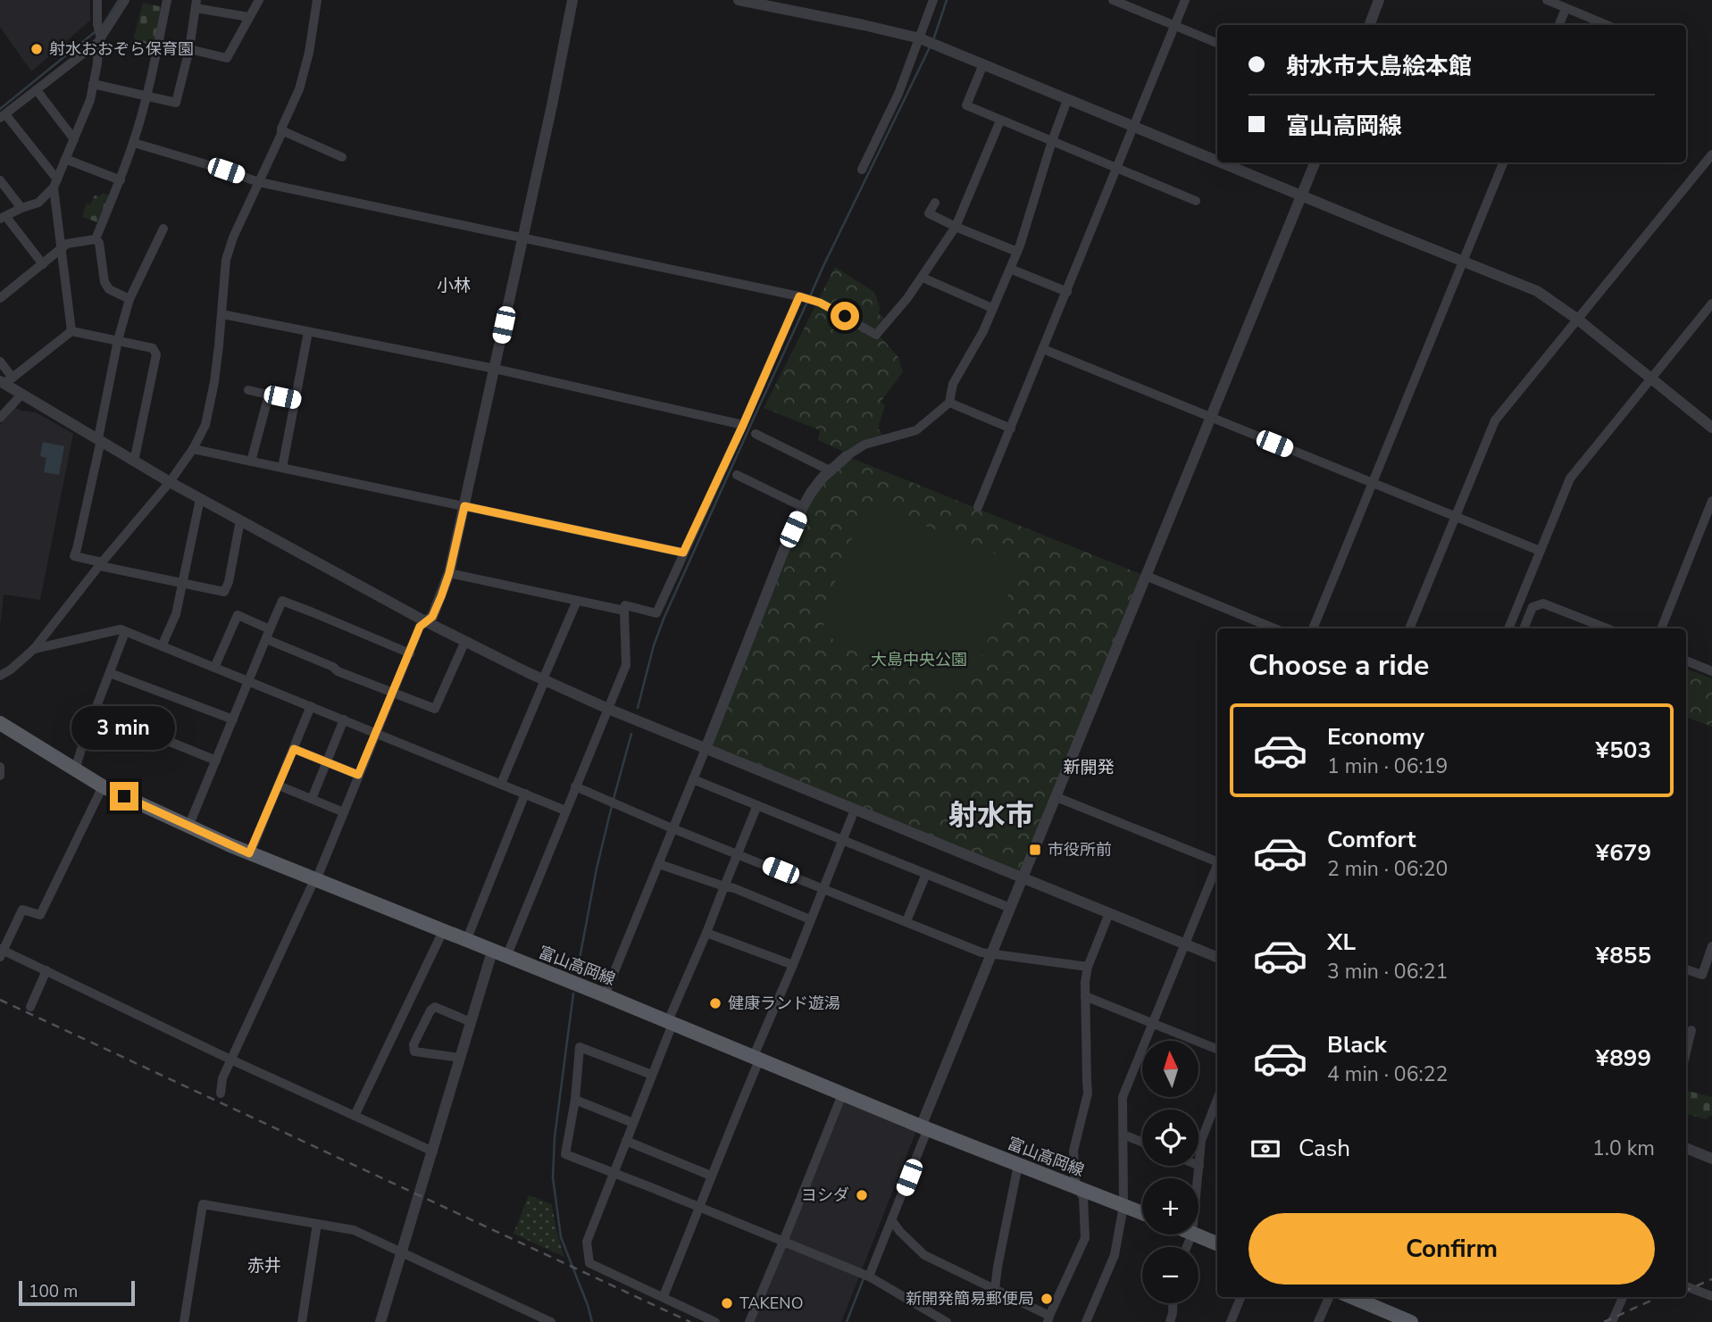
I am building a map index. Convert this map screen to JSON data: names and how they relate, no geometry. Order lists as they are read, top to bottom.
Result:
{
  "streets": {
    "main road": ["富山高岡線"]
  },
  "districts": [
    "小林",
    "新開発",
    "射水市",
    "赤井"
  ],
  "parks": ["大島中央公園"],
  "places": {
    "other": [
      "射水おおぞら保育園",
      "健康ランド遊湯",
      "ヨシダ",
      "新開発簡易郵便局",
      "TAKENO"
    ],
    "transit": ["市役所前"]
  },
  "scale_bar": "100 m",
  "north": "top",
  "page": {
    "banner": ["射水市大島絵本館", "富山高岡線"],
    "heading": "Choose a ride",
    "list": [
      {
        "name": "Economy",
        "note": "1 min · 06:19",
        "value": "¥503"
      },
      {
        "name": "Comfort",
        "note": "2 min · 06:20",
        "value": "¥679"
      },
      {
        "name": "XL",
        "note": "3 min · 06:21",
        "value": "¥855"
      },
      {
        "name": "Black",
        "note": "4 min · 06:22",
        "value": "¥899"
      }
    ],
    "bubble": "3 min",
    "map_buttons": ["+", "−"],
    "pay": ["Cash", "1.0 km"],
    "buttons": "Confirm",
    "scale": "100 m"
  }
}
